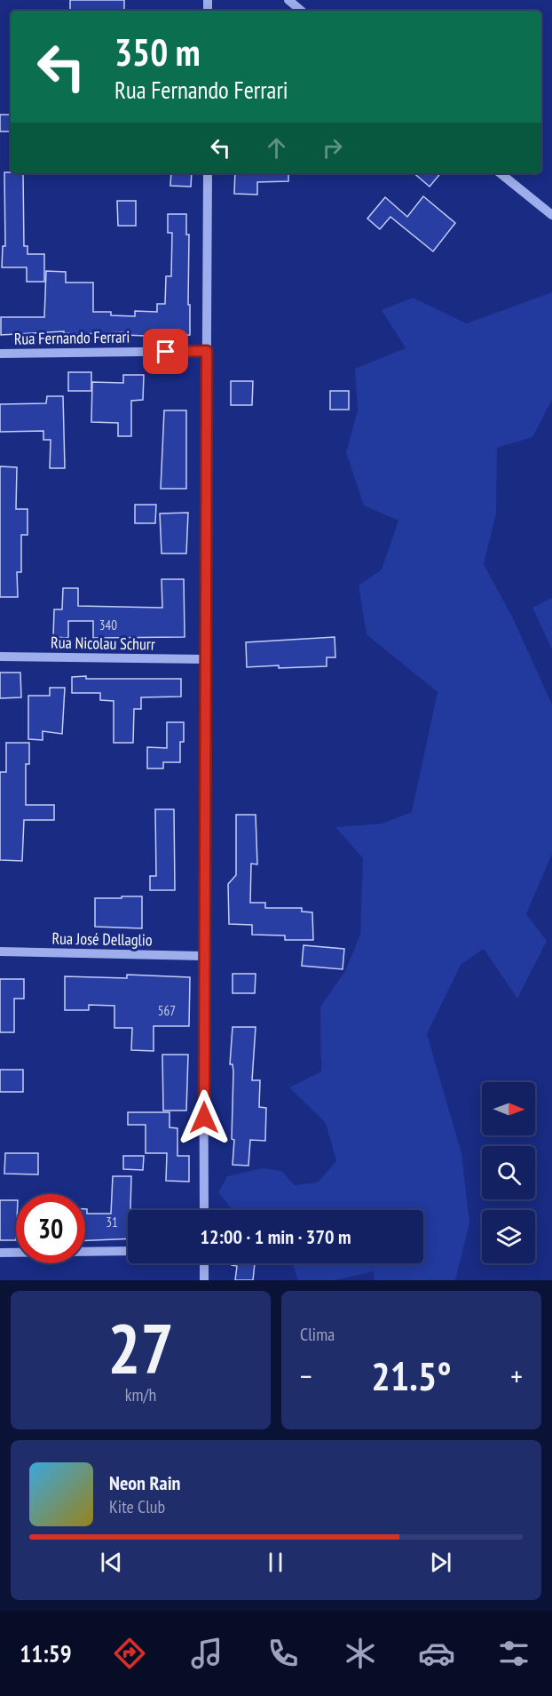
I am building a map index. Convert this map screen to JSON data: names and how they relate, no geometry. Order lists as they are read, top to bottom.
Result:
{
  "streets": {
    "street": ["Rua Fernando Ferrari", "Rua Nicolau Schurr", "Rua José Dellaglio"]
  },
  "house_numbers": ["340", "567", "31"],
  "north": "right",
  "page": {
    "turn": ["350 m", "Rua Fernando Ferrari"],
    "limit": "30",
    "trip": "12:00 · 1 min · 370 m",
    "tile": [
      ["27", "km/h"],
      "Clima"
    ],
    "heat": ["−", "21.5°", "+"],
    "song": ["Neon Rain", "Kite Club"],
    "tabs": "11:59"
  }
}
